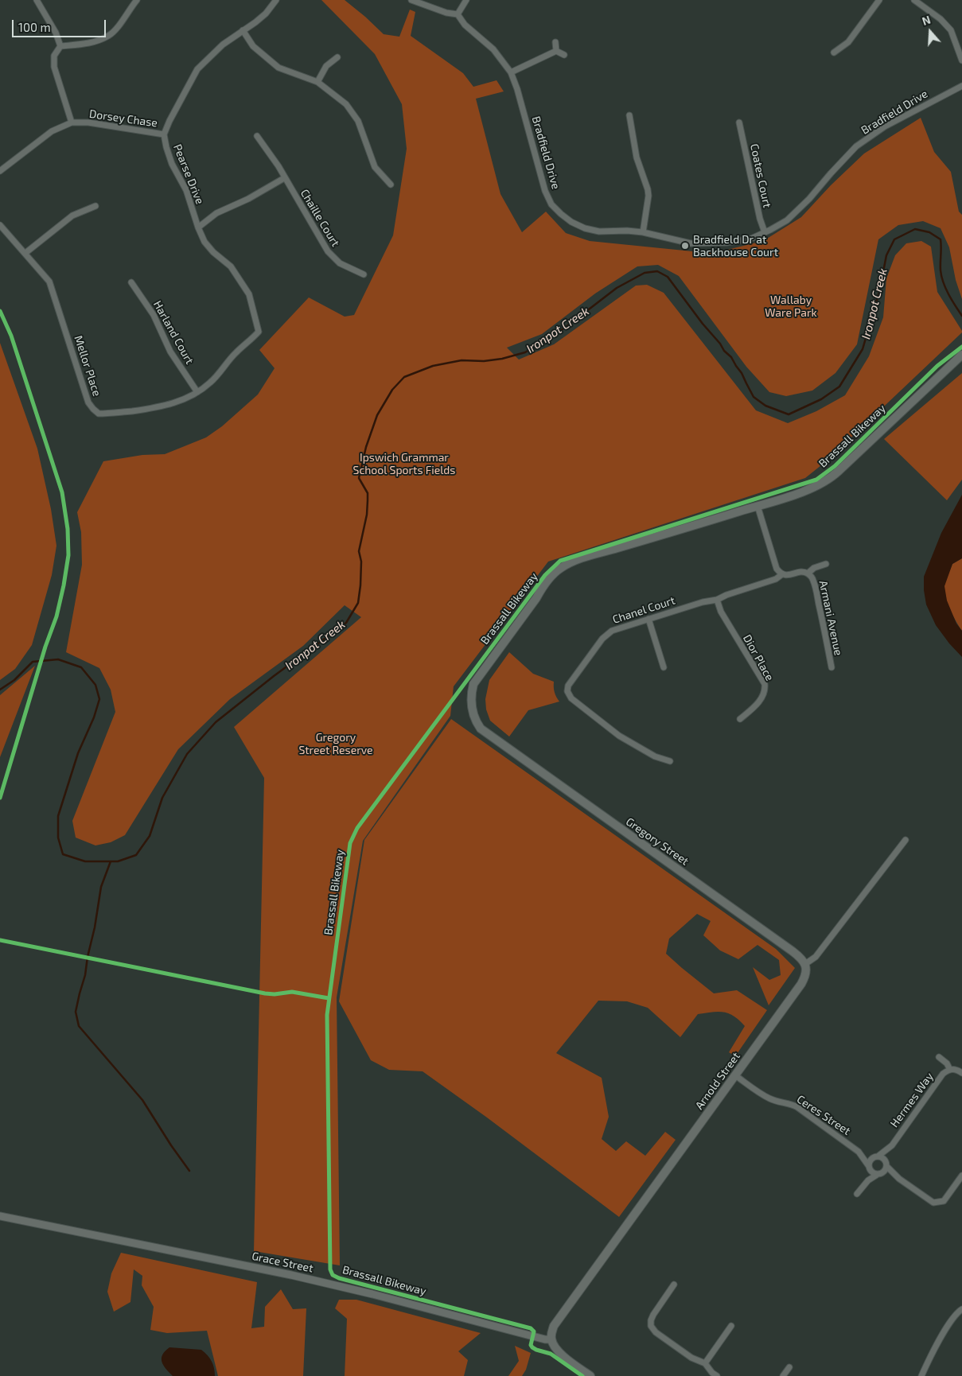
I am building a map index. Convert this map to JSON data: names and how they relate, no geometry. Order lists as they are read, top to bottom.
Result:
{
  "streets": {
    "main road": ["Gregory Street", "Arnold Street"],
    "street": [
      "Bradfield Drive",
      "Dorsey Chase",
      "Pearse Drive",
      "Coates Court",
      "Chaille Court",
      "Harland Court",
      "Mellor Place",
      "Chanel Court",
      "Armani Avenue",
      "Dior Place",
      "Hermes Way",
      "Ceres Street",
      "Grace Street"
    ],
    "cycle path": ["Brassall Bikeway"]
  },
  "crossings": [
    ["Bradfield Drive", "Coates Court"],
    ["Dorsey Chase", "Pearse Drive"],
    ["Pearse Drive", "Mellor Place"],
    ["Harland Court", "Mellor Place"],
    ["Chanel Court", "Armani Avenue"],
    ["Chanel Court", "Dior Place"],
    ["Gregory Street", "Arnold Street"],
    ["Arnold Street", "Ceres Street"],
    ["Arnold Street", "Grace Street"],
    ["Hermes Way", "Ceres Street"]
  ],
  "water": ["Ironpot Creek"],
  "parks": ["Wallaby Ware Park", "Ipswich Grammar School Sports Fields", "Gregory Street Reserve"],
  "places": ["Bradfield Dr at Backhouse Court"],
  "scale_bar": "100 m",
  "north": "top"
}
